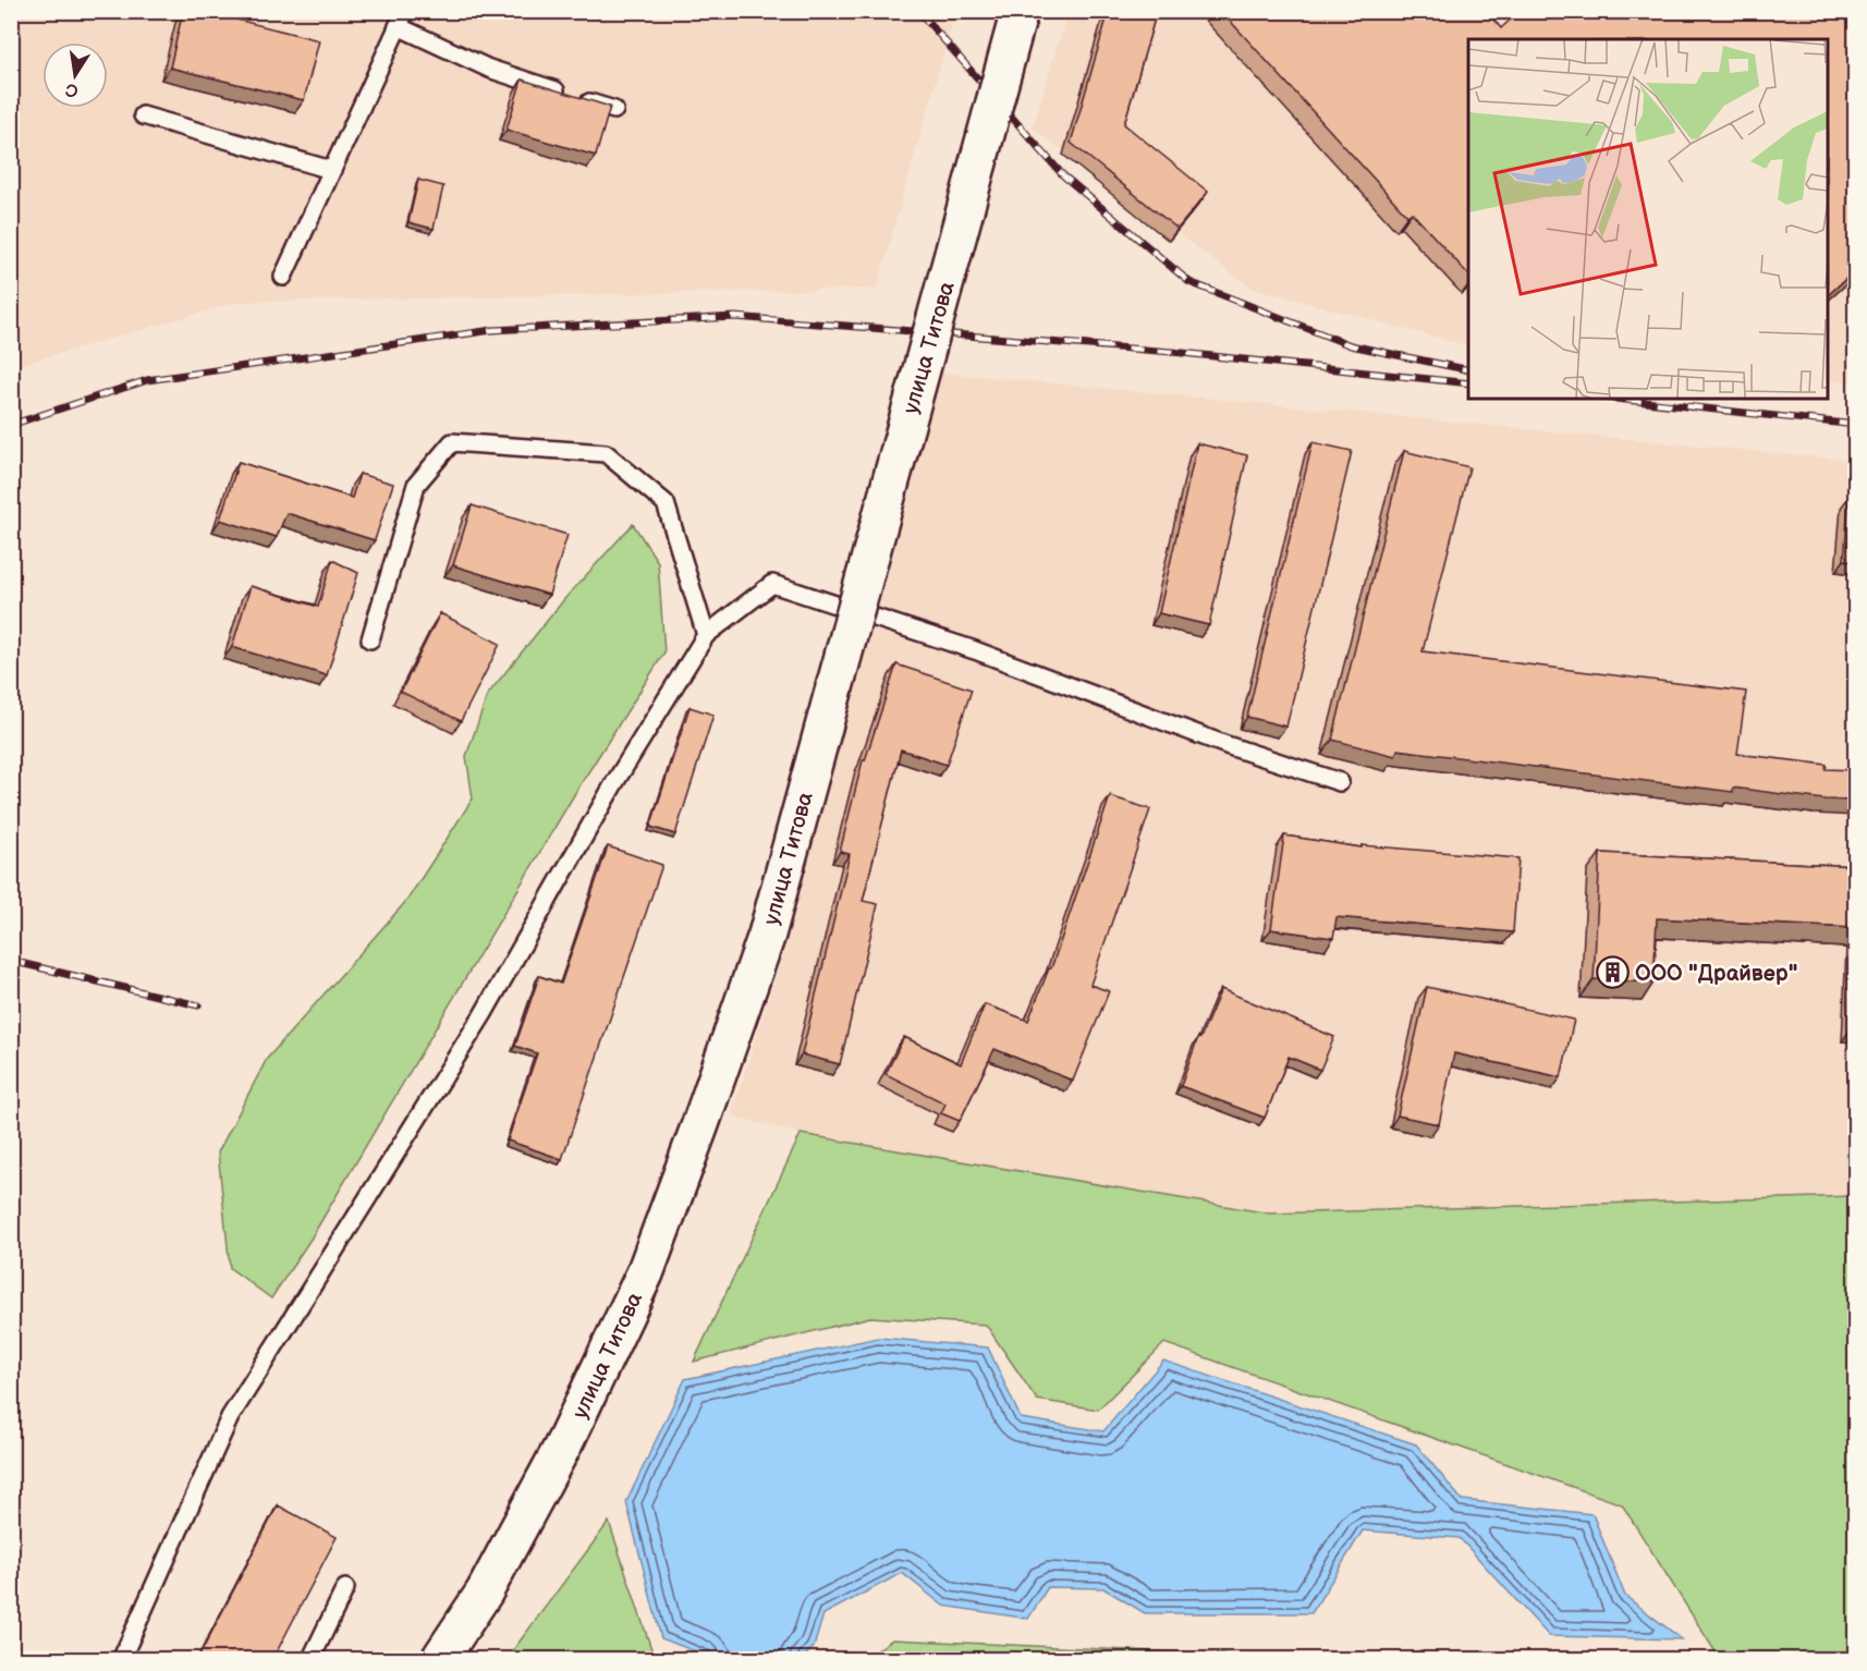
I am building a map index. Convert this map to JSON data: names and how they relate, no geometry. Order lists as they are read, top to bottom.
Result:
{
  "streets": {
    "main road": ["улица Титова"]
  },
  "places": {
    "building": ["ООО \"Драйвер\""]
  },
  "north": "bottom"
}
